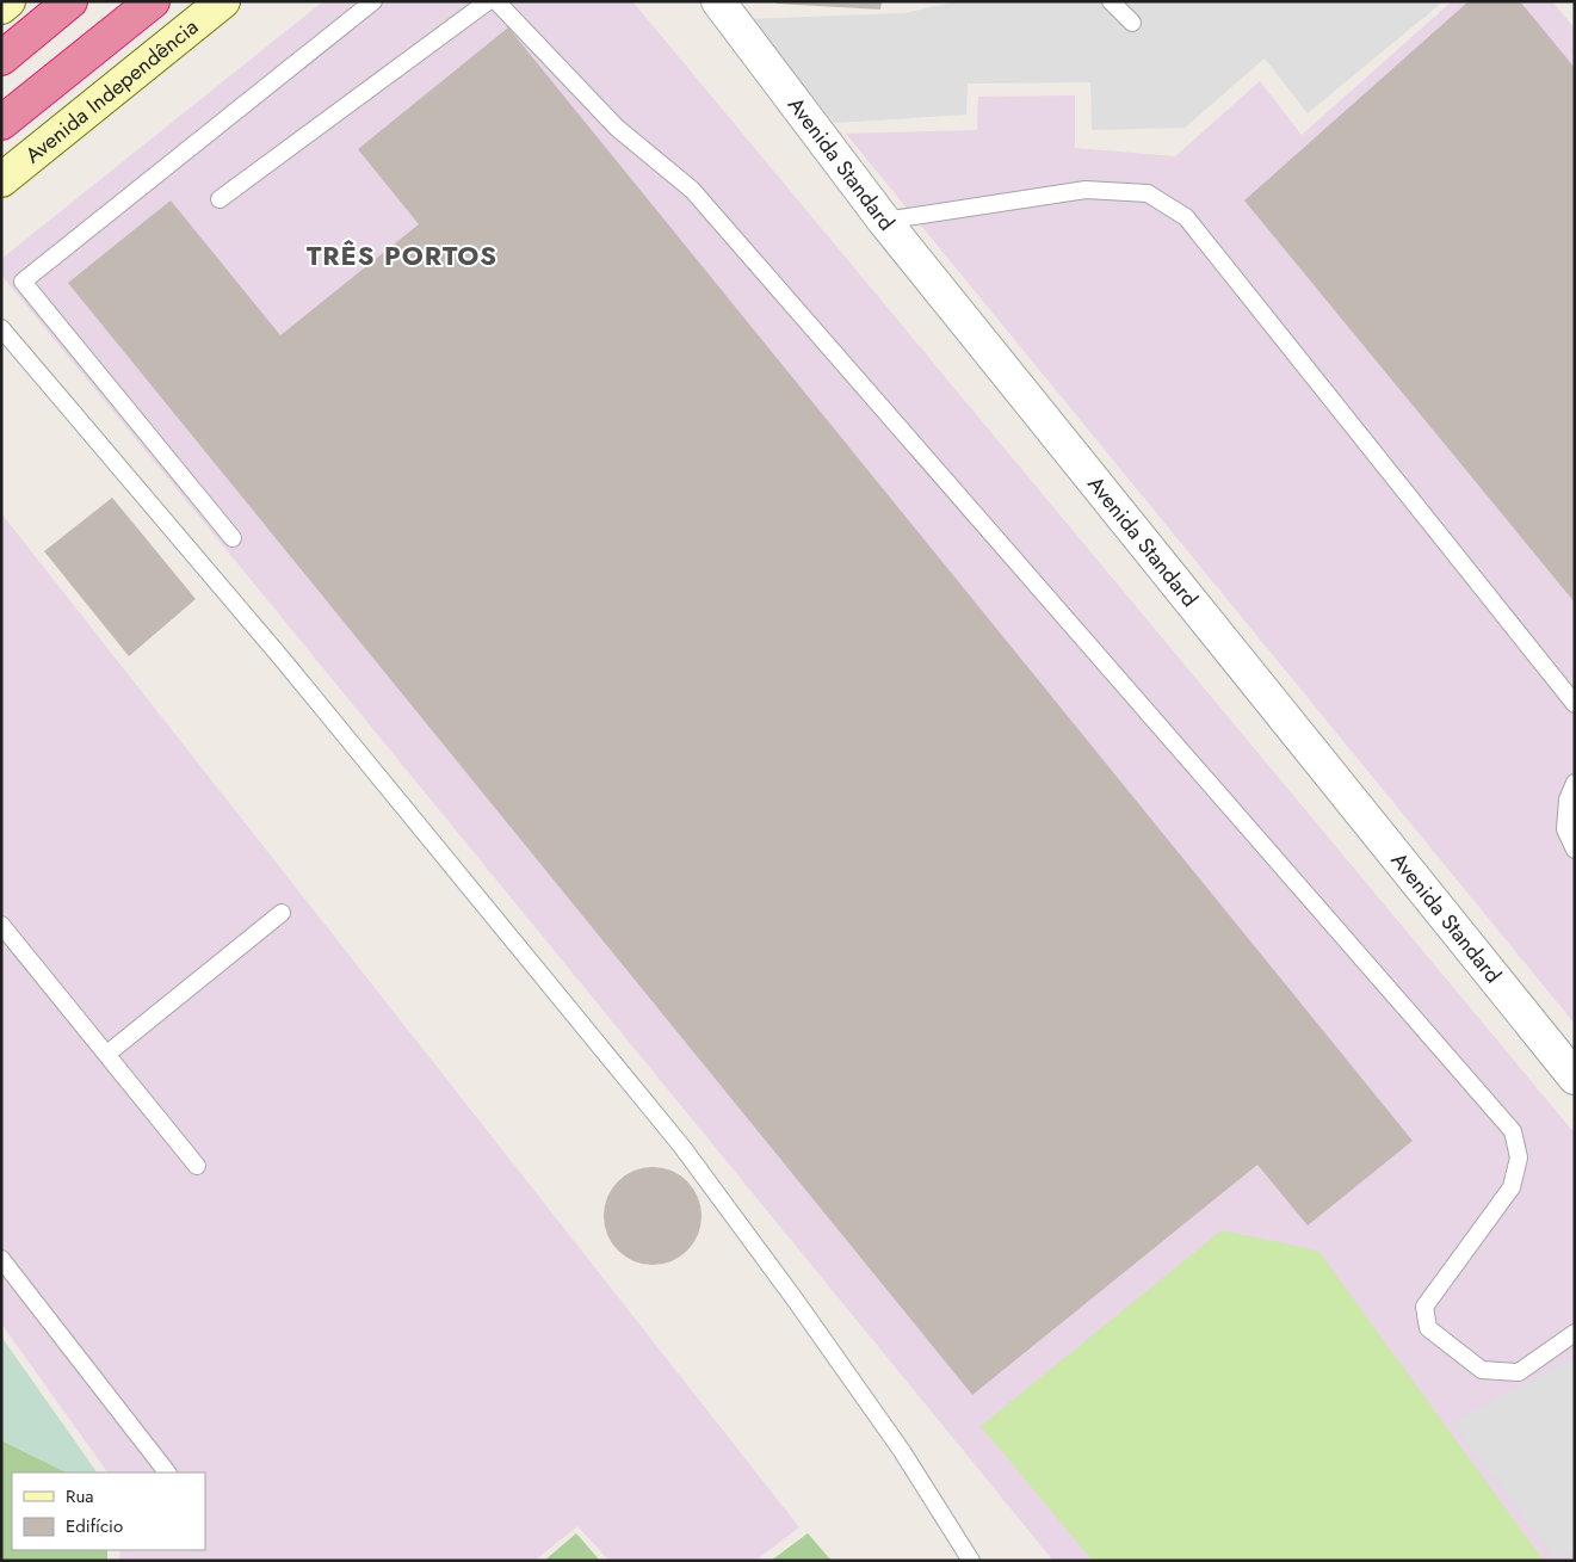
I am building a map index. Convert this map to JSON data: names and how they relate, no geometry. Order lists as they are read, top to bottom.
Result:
{
  "streets": {
    "main road": ["Avenida Independência"],
    "street": ["Avenida Standard"]
  },
  "districts": ["TRÊS PORTOS"],
  "legend": ["Rua", "Edifício"]
}
